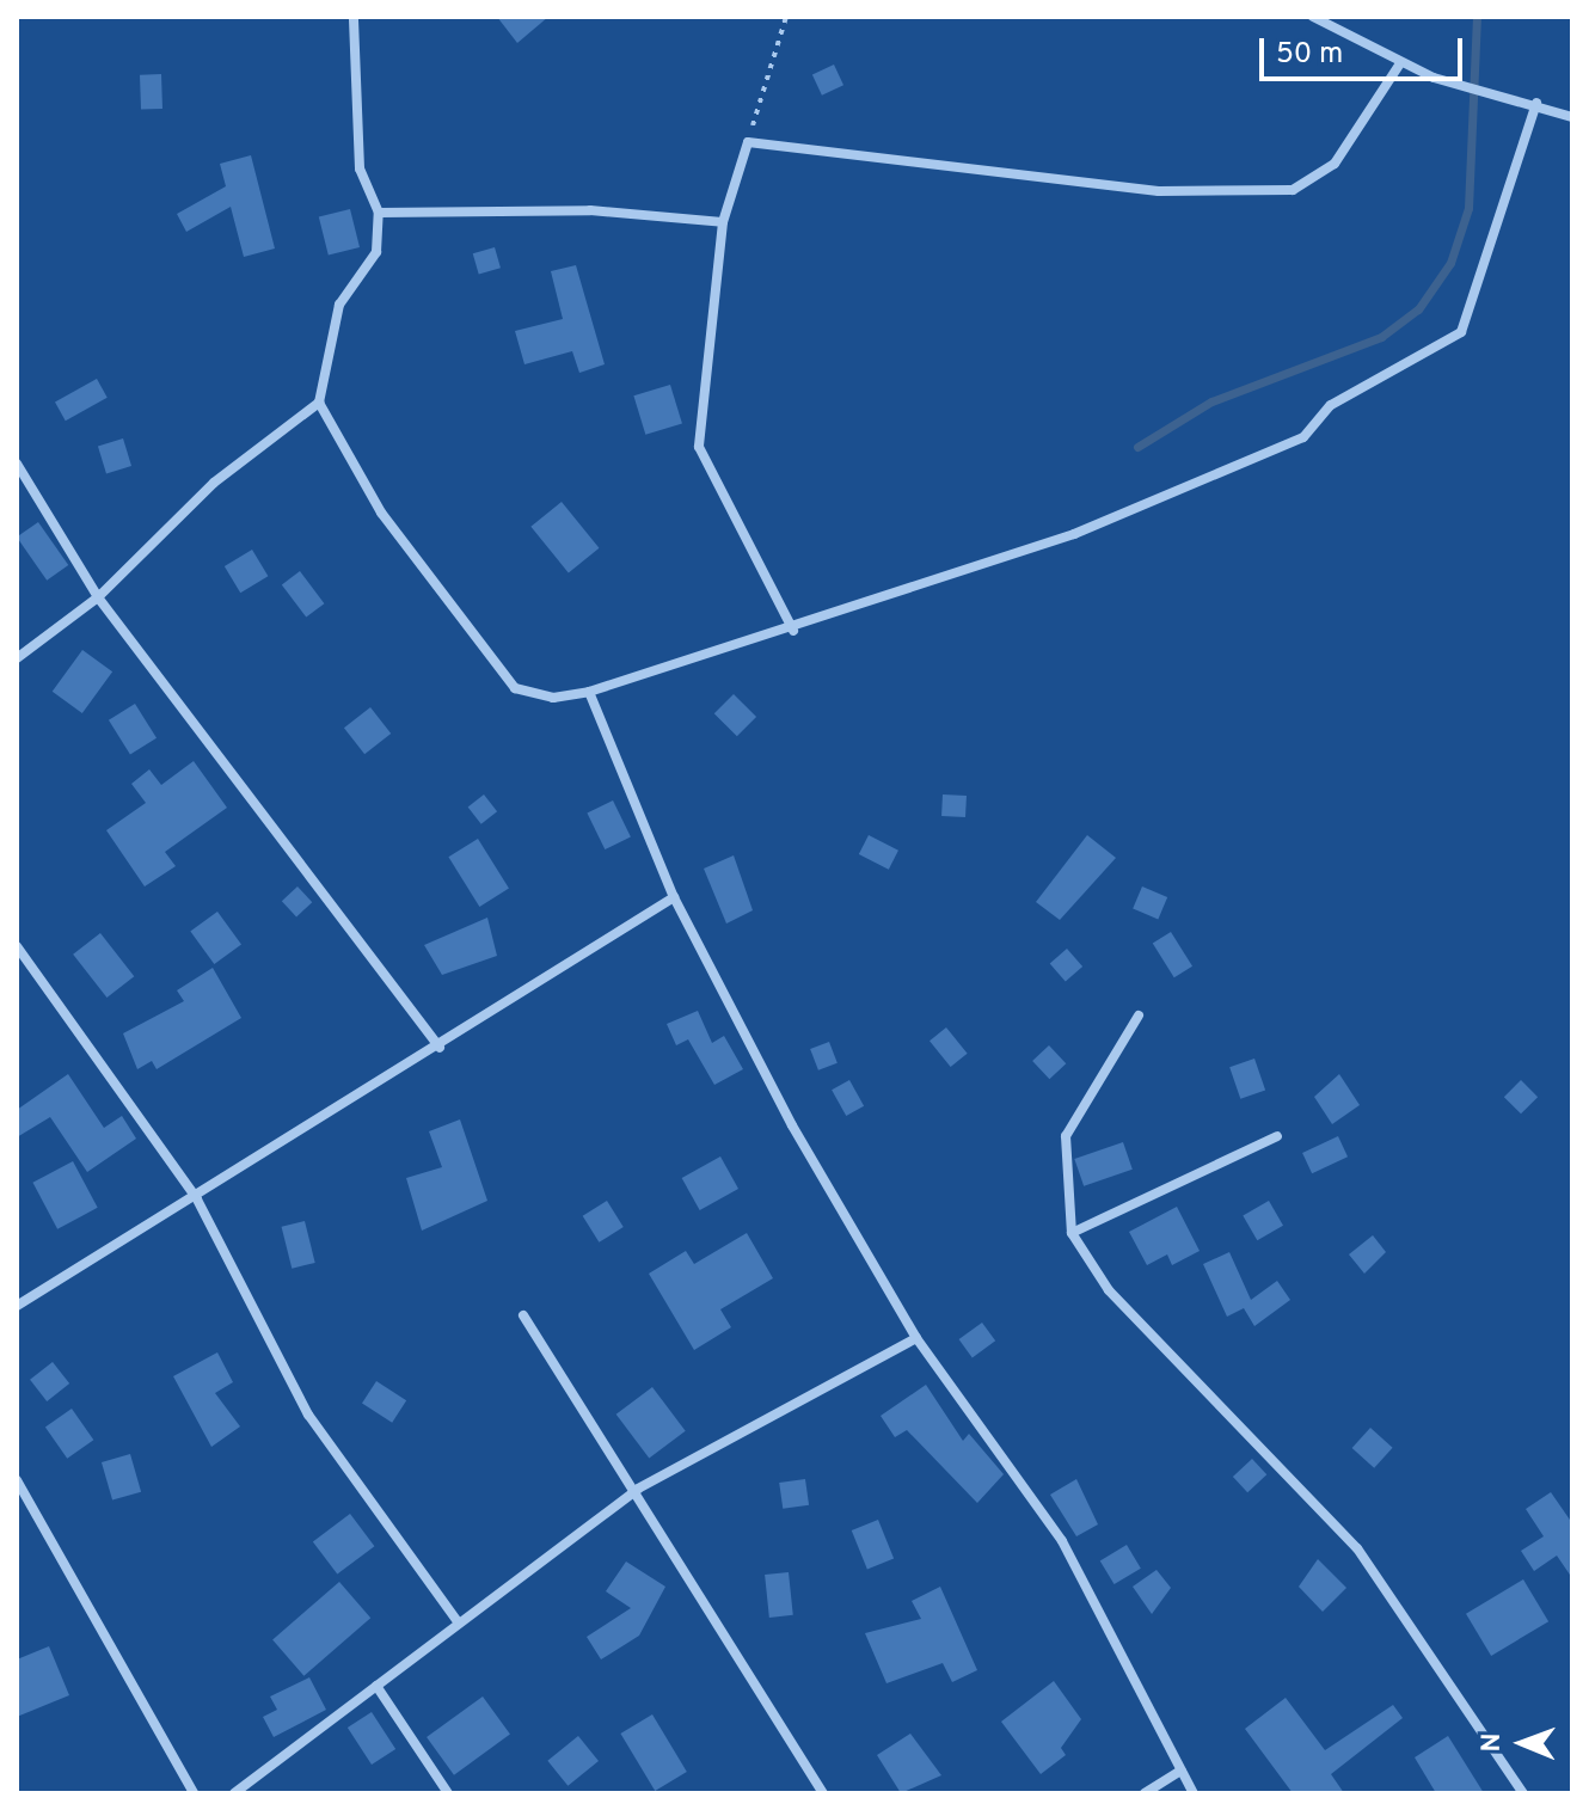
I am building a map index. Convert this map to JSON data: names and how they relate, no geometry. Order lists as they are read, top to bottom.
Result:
{
  "scale_bar": "50 m",
  "north": "left"
}
